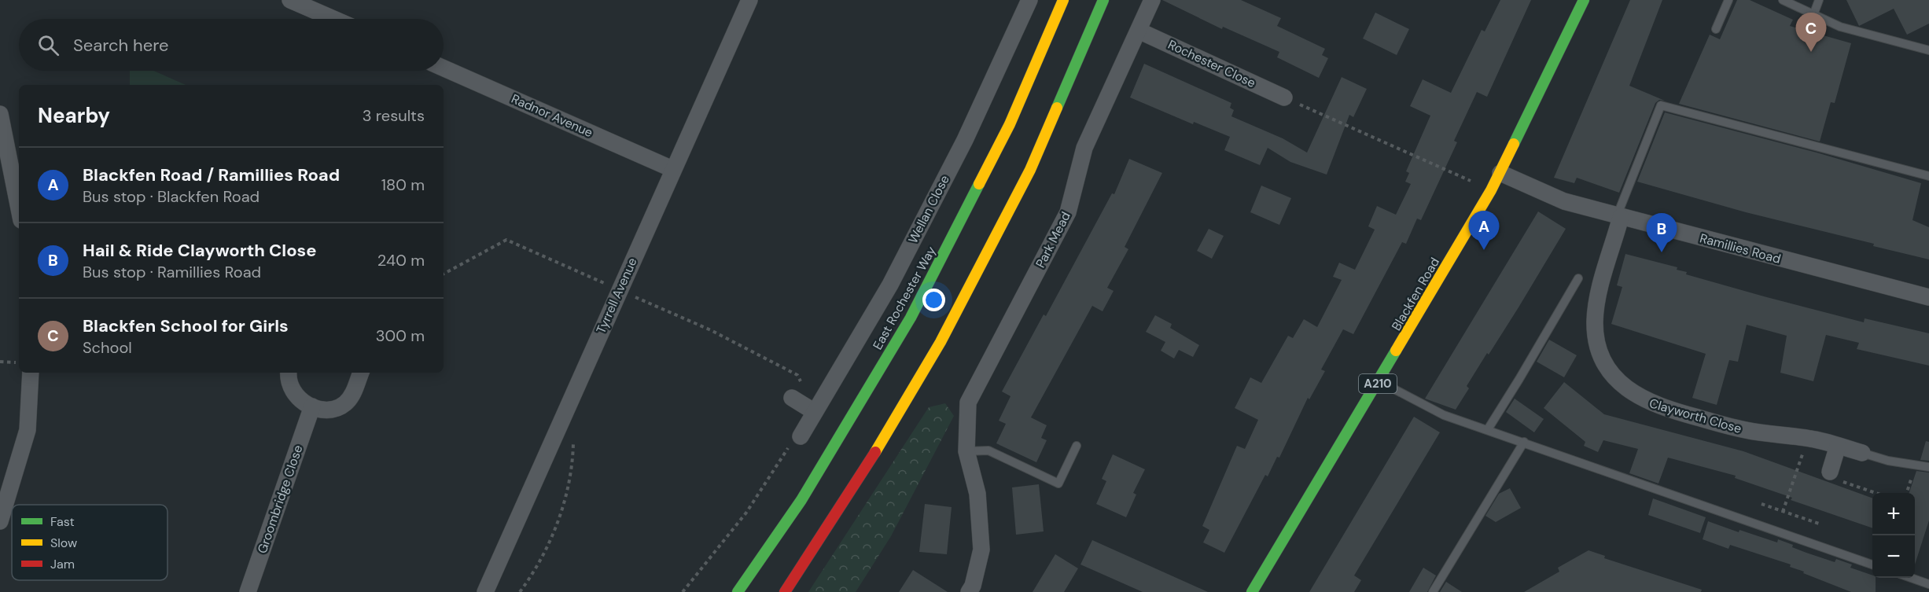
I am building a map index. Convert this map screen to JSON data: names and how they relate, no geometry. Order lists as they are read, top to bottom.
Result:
{
  "streets": {
    "main road": ["Blackfen Road", "East Rochester Way", "A210"],
    "street": [
      "Rochester Close",
      "Radnor Avenue",
      "Wellan Close",
      "Park Mead",
      "Ramillies Road",
      "Tyrrell Avenue",
      "Clayworth Close",
      "Groombridge Close"
    ]
  },
  "crossings": [
    ["Rochester Close", "Park Mead"],
    ["Radnor Avenue", "Tyrrell Avenue"],
    ["Ramillies Road", "Blackfen Road"],
    ["Ramillies Road", "Clayworth Close"]
  ],
  "legend": ["Fast", "Slow", "Jam"],
  "page": {
    "pins": ["C", "A", "B"],
    "search": "Search here",
    "heading": ["Nearby", "3 results"],
    "list": [
      {
        "mark": "A",
        "name": "Blackfen Road / Ramillies Road",
        "note": "Bus stop · Blackfen Road",
        "value": "180 m"
      },
      {
        "mark": "B",
        "name": "Hail & Ride Clayworth Close",
        "note": "Bus stop · Ramillies Road",
        "value": "240 m"
      },
      {
        "mark": "C",
        "name": "Blackfen School for Girls",
        "note": "School",
        "value": "300 m"
      }
    ],
    "map_buttons": ["+", "−"]
  }
}
